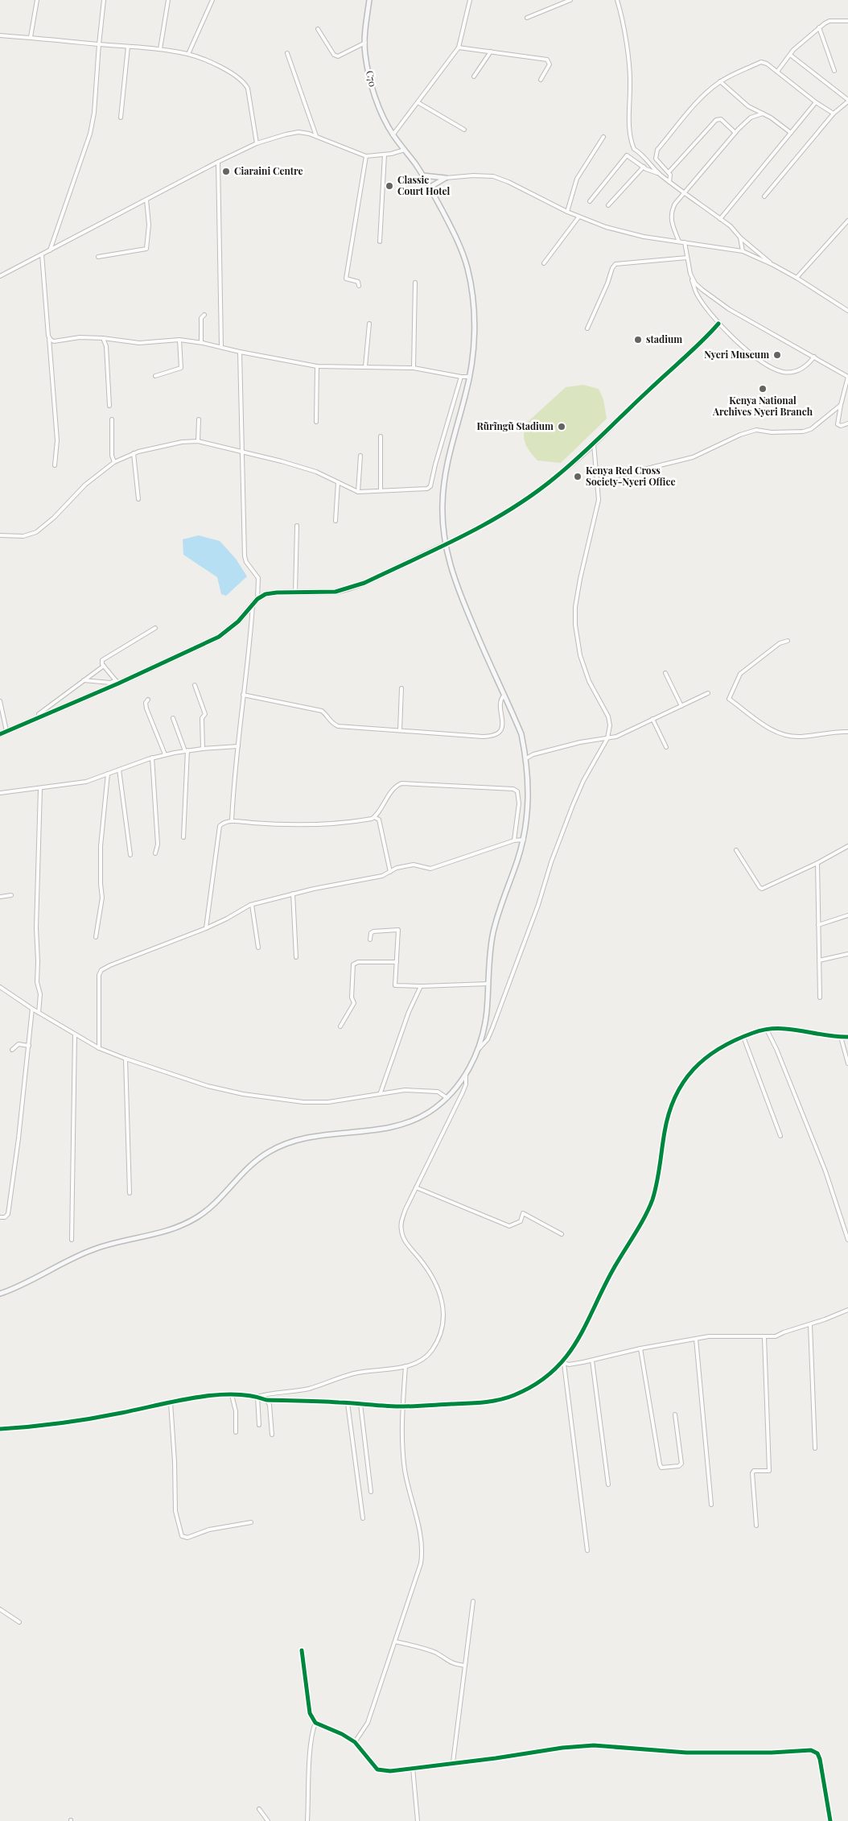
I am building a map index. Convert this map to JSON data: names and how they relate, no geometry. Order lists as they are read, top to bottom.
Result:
{
  "streets": {
    "main road": ["C70"]
  },
  "places": [
    "Ciaraini Centre",
    "Classic Court Hotel",
    "stadium",
    "Nyeri Museum",
    "Kenya National Archives Nyeri Branch",
    "Rũrĩngũ Stadium",
    "Kenya Red Cross Society-Nyeri Office"
  ]
}
